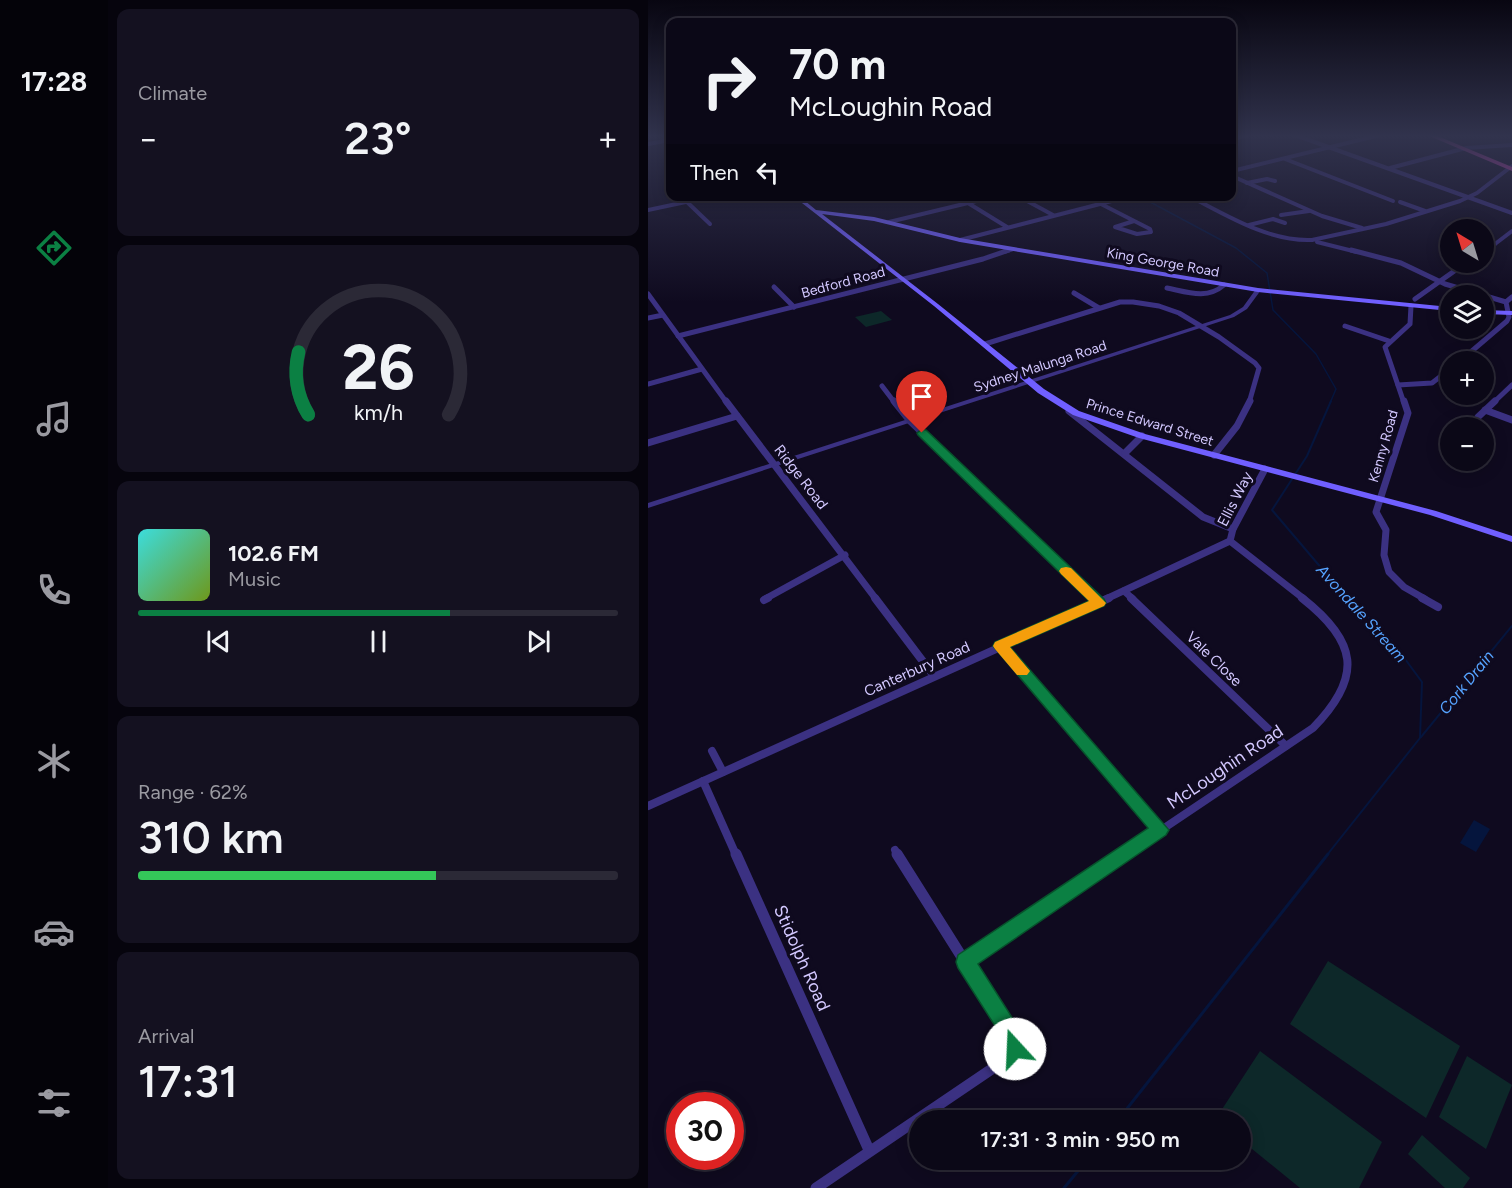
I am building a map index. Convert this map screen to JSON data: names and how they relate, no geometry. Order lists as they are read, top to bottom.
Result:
{
  "streets": {
    "main road": ["King George Road", "Prince Edward Street"],
    "street": [
      "Bedford Road",
      "Sydney Malunga Road",
      "Kenny Road",
      "Ridge Road",
      "Ellis Way",
      "Vale Close",
      "Canterbury Road",
      "McLoughin Road",
      "Stidolph Road"
    ]
  },
  "crossings": [
    ["King George Road", "Bedford Road"],
    ["King George Road", "Sydney Malunga Road"],
    ["King George Road", "Prince Edward Street"],
    ["Bedford Road", "Prince Edward Street"],
    ["Bedford Road", "Ridge Road"],
    ["Sydney Malunga Road", "Prince Edward Street"],
    ["Sydney Malunga Road", "Ridge Road"],
    ["Prince Edward Street", "Kenny Road"],
    ["Prince Edward Street", "Ellis Way"],
    ["Ridge Road", "Canterbury Road"],
    ["Ellis Way", "Canterbury Road"],
    ["Ellis Way", "McLoughin Road"],
    ["Vale Close", "Canterbury Road"],
    ["Vale Close", "McLoughin Road"],
    ["Canterbury Road", "McLoughin Road"],
    ["Canterbury Road", "Stidolph Road"]
  ],
  "water": ["Avondale Stream", "Cork Drain"],
  "north": "top left",
  "page": {
    "tabs": "17:28",
    "tile": [
      "Climate",
      ["Range · 62%", "310 km"],
      ["Arrival", "17:31"]
    ],
    "turn": ["70 m", "McLoughin Road"],
    "heat": ["−", "23°", "+"],
    "then": "Then",
    "map_buttons": ["+", "−"],
    "song": ["102.6 FM", "Music"],
    "limit": "30",
    "trip": "17:31 · 3 min · 950 m",
    "gauge": ["26", "km/h"]
  }
}
